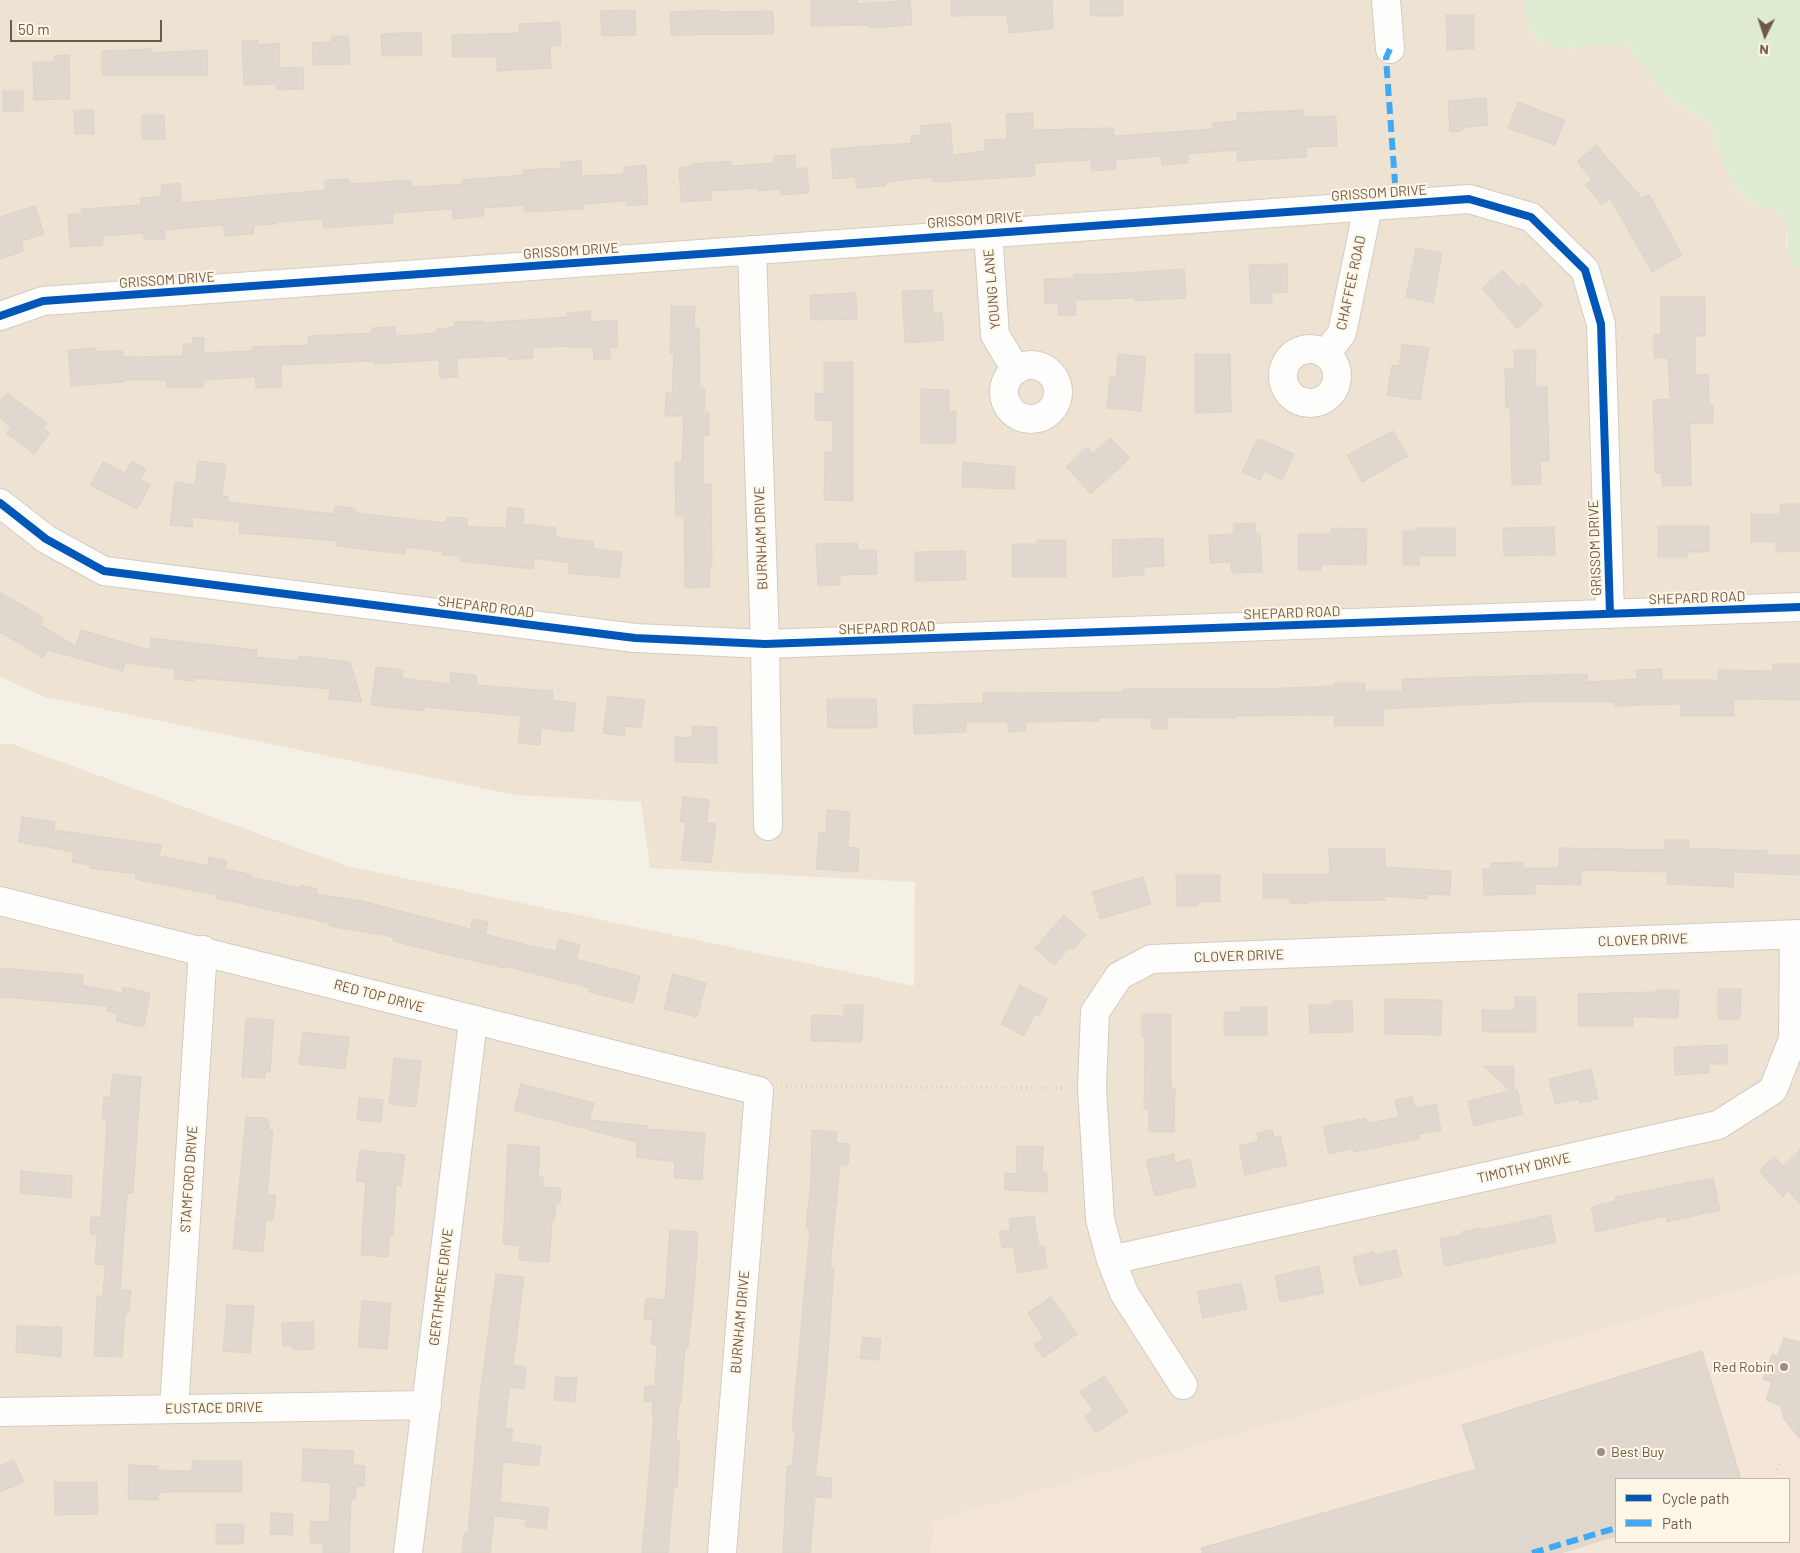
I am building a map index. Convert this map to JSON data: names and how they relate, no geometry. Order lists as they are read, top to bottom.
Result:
{
  "streets": {
    "street": [
      "GRISSOM DRIVE",
      "CHAFFEE ROAD",
      "YOUNG LANE",
      "BURNHAM DRIVE",
      "SHEPARD ROAD",
      "CLOVER DRIVE",
      "RED TOP DRIVE",
      "TIMOTHY DRIVE",
      "STAMFORD DRIVE",
      "GERTHMERE DRIVE",
      "EUSTACE DRIVE"
    ]
  },
  "crossings": [
    ["GRISSOM DRIVE", "CHAFFEE ROAD"],
    ["GRISSOM DRIVE", "YOUNG LANE"],
    ["GRISSOM DRIVE", "BURNHAM DRIVE"],
    ["GRISSOM DRIVE", "SHEPARD ROAD"],
    ["BURNHAM DRIVE", "SHEPARD ROAD"],
    ["BURNHAM DRIVE", "RED TOP DRIVE"],
    ["CLOVER DRIVE", "TIMOTHY DRIVE"],
    ["RED TOP DRIVE", "STAMFORD DRIVE"],
    ["RED TOP DRIVE", "GERTHMERE DRIVE"],
    ["STAMFORD DRIVE", "EUSTACE DRIVE"],
    ["GERTHMERE DRIVE", "EUSTACE DRIVE"]
  ],
  "places": ["Red Robin", "Best Buy"],
  "legend": ["Cycle path", "Path"],
  "scale_bar": "50 m",
  "north": "bottom"
}
